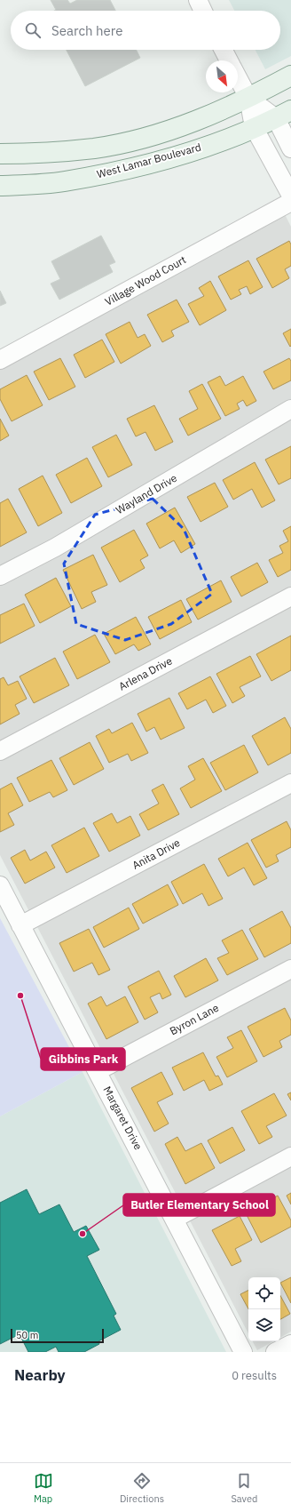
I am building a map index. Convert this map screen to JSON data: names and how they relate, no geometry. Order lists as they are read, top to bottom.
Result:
{
  "streets": {
    "main road": ["West Lamar Boulevard"],
    "street": [
      "Village Wood Court",
      "Wayland Drive",
      "Arlena Drive",
      "Anita Drive",
      "Byron Lane",
      "Margaret Drive"
    ]
  },
  "crossings": [
    ["Anita Drive", "Margaret Drive"],
    ["Byron Lane", "Margaret Drive"]
  ],
  "places": ["Gibbins Park", "Butler Elementary School"],
  "scale_bar": "50 m",
  "north": "bottom right",
  "page": {
    "search": "Search here",
    "scale": "50 m",
    "heading": ["Nearby", "0 results"],
    "nav": ["Map", "Directions", "Saved"]
  }
}
